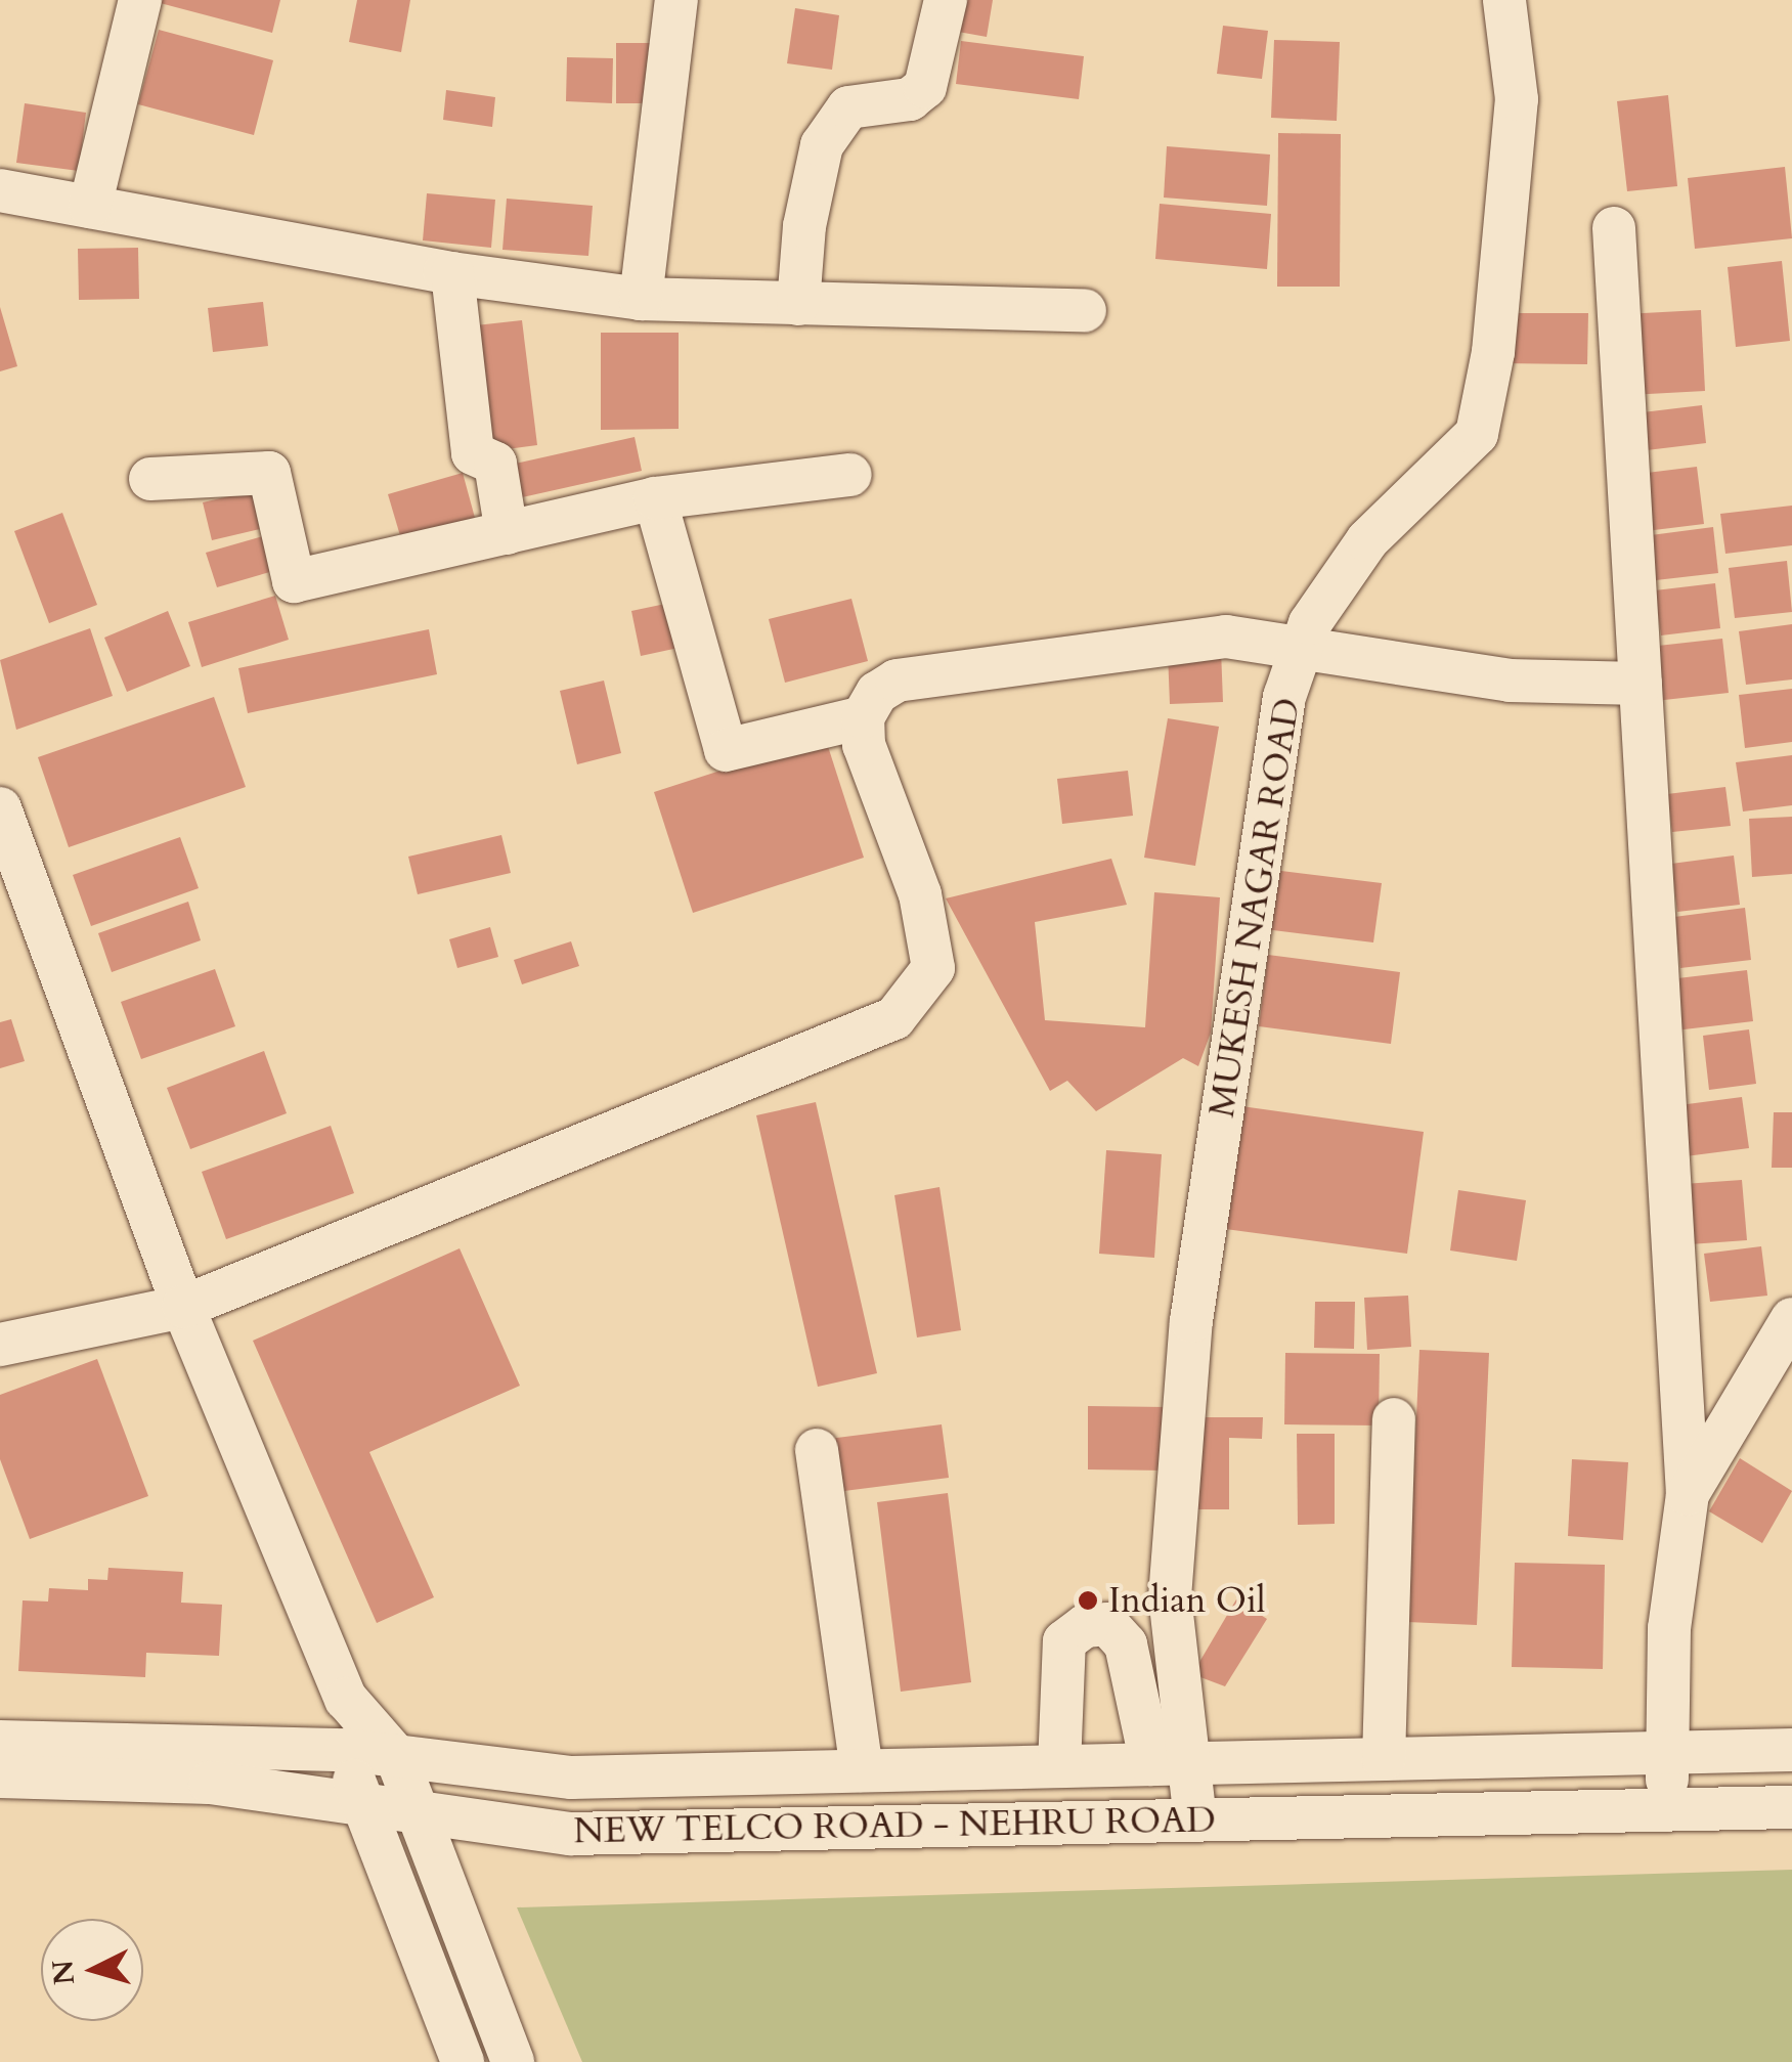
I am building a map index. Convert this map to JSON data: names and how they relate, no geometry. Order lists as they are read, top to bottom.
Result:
{
  "streets": {
    "street": ["MUKESH NAGAR ROAD", "NEW TELCO ROAD - NEHRU ROAD"]
  },
  "crossings": [
    ["MUKESH NAGAR ROAD", "NEW TELCO ROAD - NEHRU ROAD"]
  ],
  "places": ["Indian Oil"],
  "north": "left"
}
